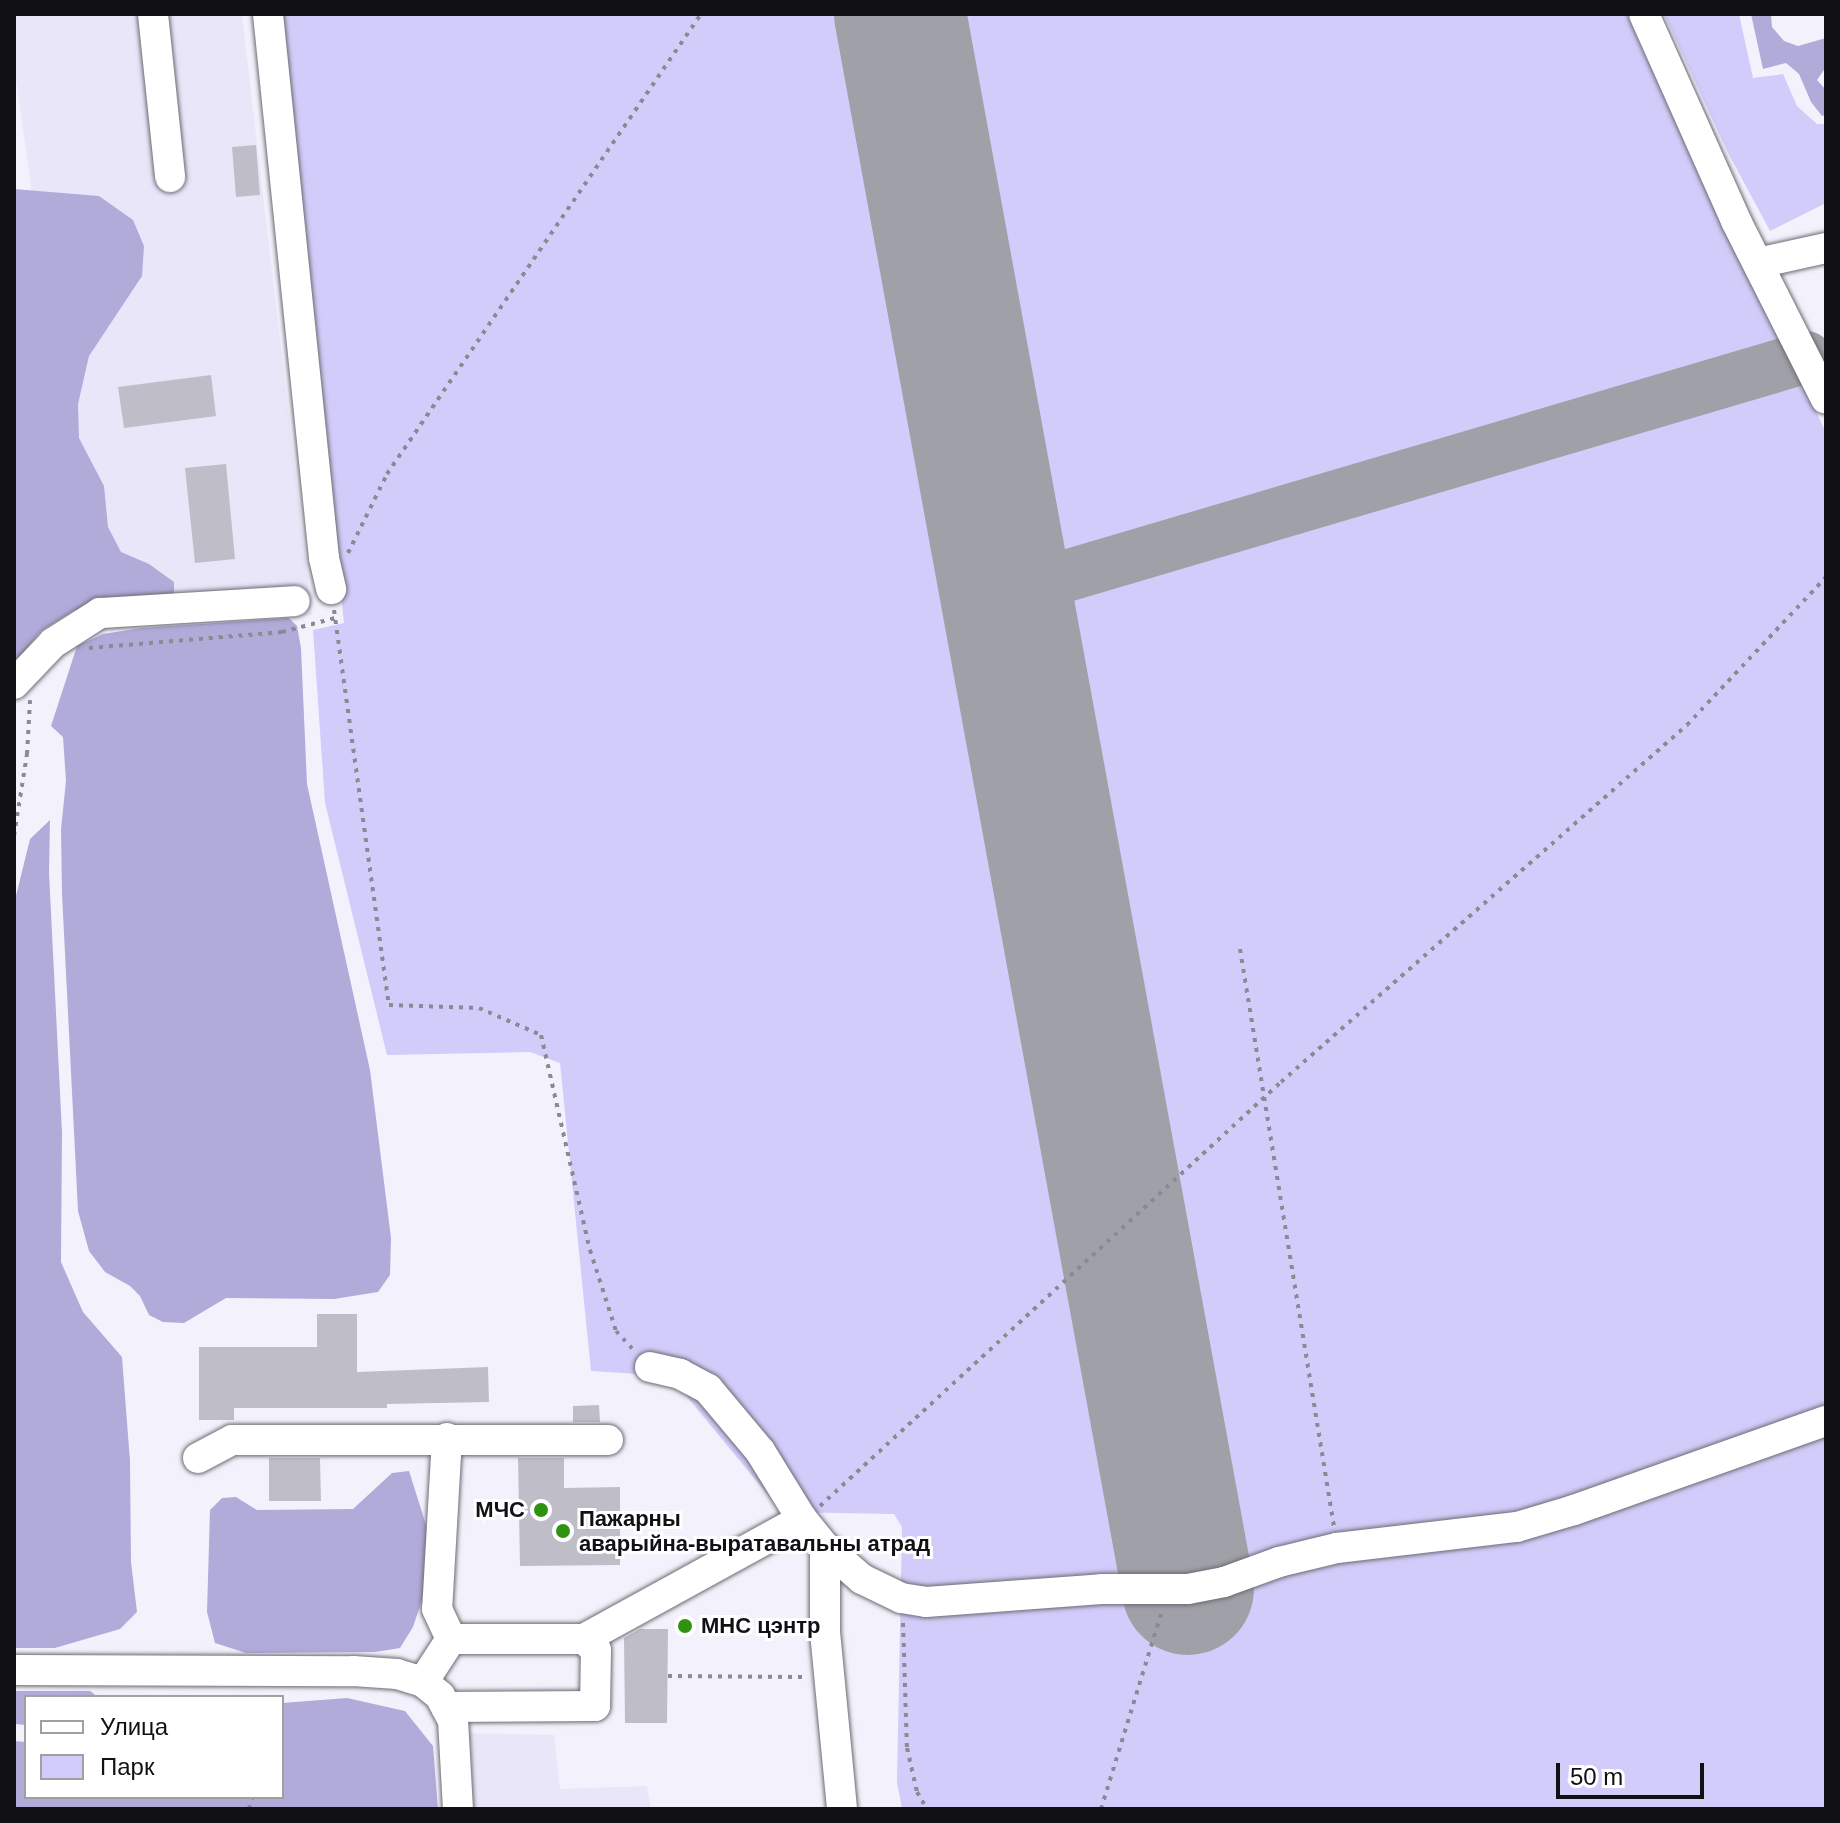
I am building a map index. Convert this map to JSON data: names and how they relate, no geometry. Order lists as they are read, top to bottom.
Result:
{
  "places": ["МЧС", "Пажарны аварыйна-выратавальны атрад", "МНС цэнтр"],
  "legend": ["Улица", "Парк"],
  "scale_bar": "50 m"
}
